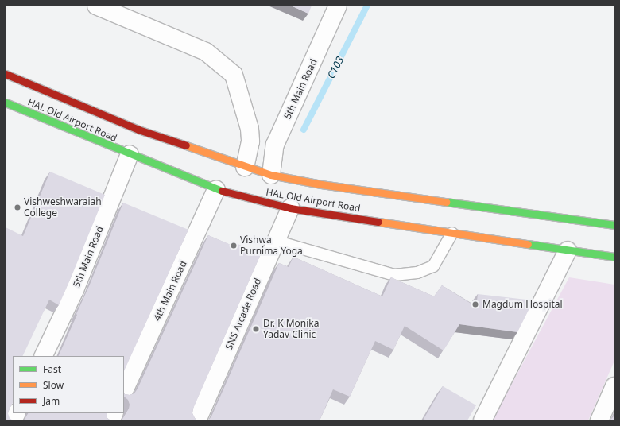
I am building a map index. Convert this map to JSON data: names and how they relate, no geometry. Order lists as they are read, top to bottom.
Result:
{
  "streets": {
    "main road": ["HAL Old Airport Road"],
    "street": ["5th Main Road", "4th Main Road", "SNS Arcade Road"]
  },
  "crossings": [
    ["5th Main Road", "HAL Old Airport Road"],
    ["HAL Old Airport Road", "4th Main Road"],
    ["HAL Old Airport Road", "SNS Arcade Road"]
  ],
  "water": ["C103"],
  "places": [
    "Vishweshwaraiah College",
    "Vishwa Purnima Yoga",
    "Magdum Hospital",
    "Dr. K Monika Yadav Clinic"
  ],
  "legend": ["Fast", "Slow", "Jam"]
}
